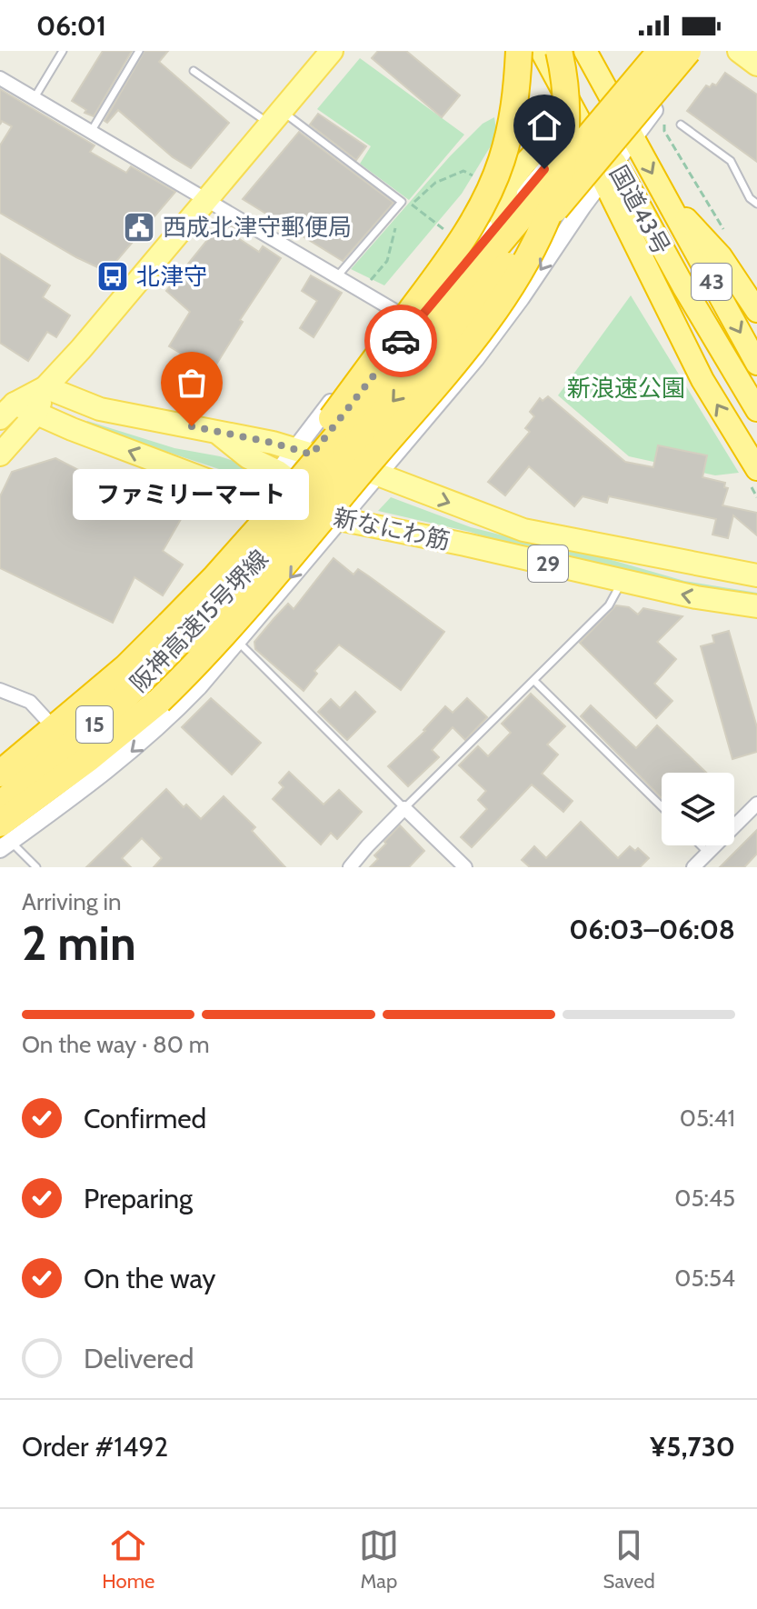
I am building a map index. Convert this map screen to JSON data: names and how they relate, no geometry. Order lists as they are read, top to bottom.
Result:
{
  "streets": {
    "highway": [
      "国道43号",
      "43",
      "阪神高速15号堺線",
      "15"
    ],
    "main road": ["新なにわ筋", "29"]
  },
  "parks": ["新浪速公園"],
  "places": {
    "public building": ["西成北津守郵便局"],
    "bus stop": ["北津守"],
    "other": ["ファミリーマート"]
  },
  "page": {
    "status": "06:01",
    "bubble": "ファミリーマート",
    "heading": ["2 min", "Arriving in", "06:03–06:08"],
    "panel": ["Order #1492", "¥5,730"],
    "bar": "On the way · 80 m",
    "list": [
      ["Confirmed", "05:41"],
      ["Preparing", "05:45"],
      ["On the way", "05:54"],
      "Delivered"
    ],
    "tabs": ["Home", "Map", "Saved"]
  }
}
